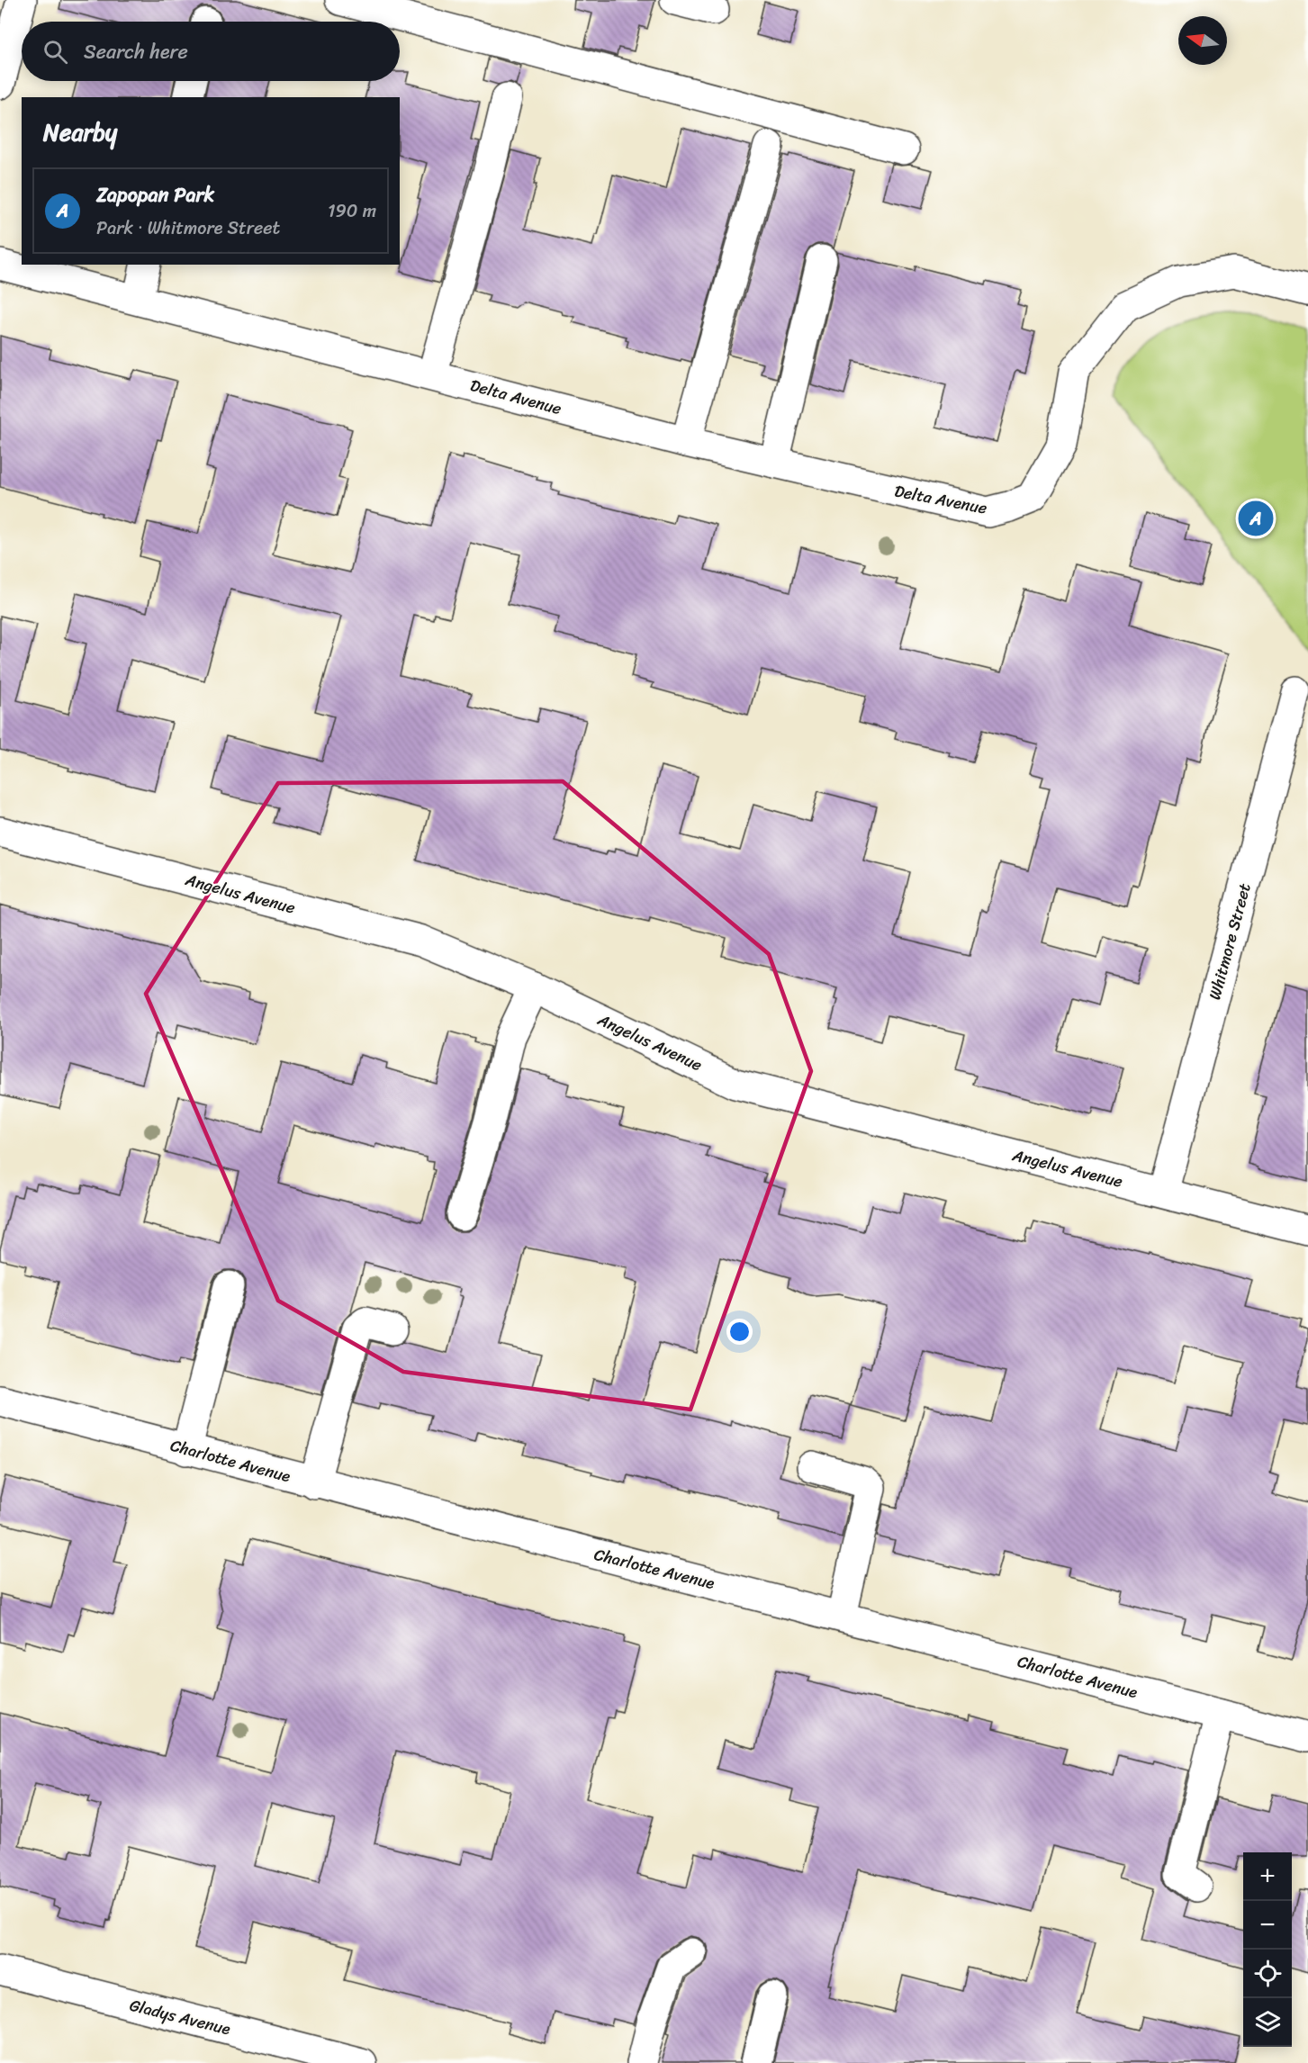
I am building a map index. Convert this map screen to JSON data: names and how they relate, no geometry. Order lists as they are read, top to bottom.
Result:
{
  "streets": {
    "street": [
      "Delta Avenue",
      "Angelus Avenue",
      "Whitmore Street",
      "Charlotte Avenue",
      "Gladys Avenue"
    ]
  },
  "crossings": [
    ["Angelus Avenue", "Whitmore Street"]
  ],
  "north": "left",
  "page": {
    "search": "Search here",
    "heading": "Nearby",
    "list": [
      {
        "mark": "A",
        "name": "Zapopan Park",
        "note": "Park · Whitmore Street",
        "value": "190 m"
      }
    ],
    "pins": "A",
    "map_buttons": ["+", "−"]
  }
}
